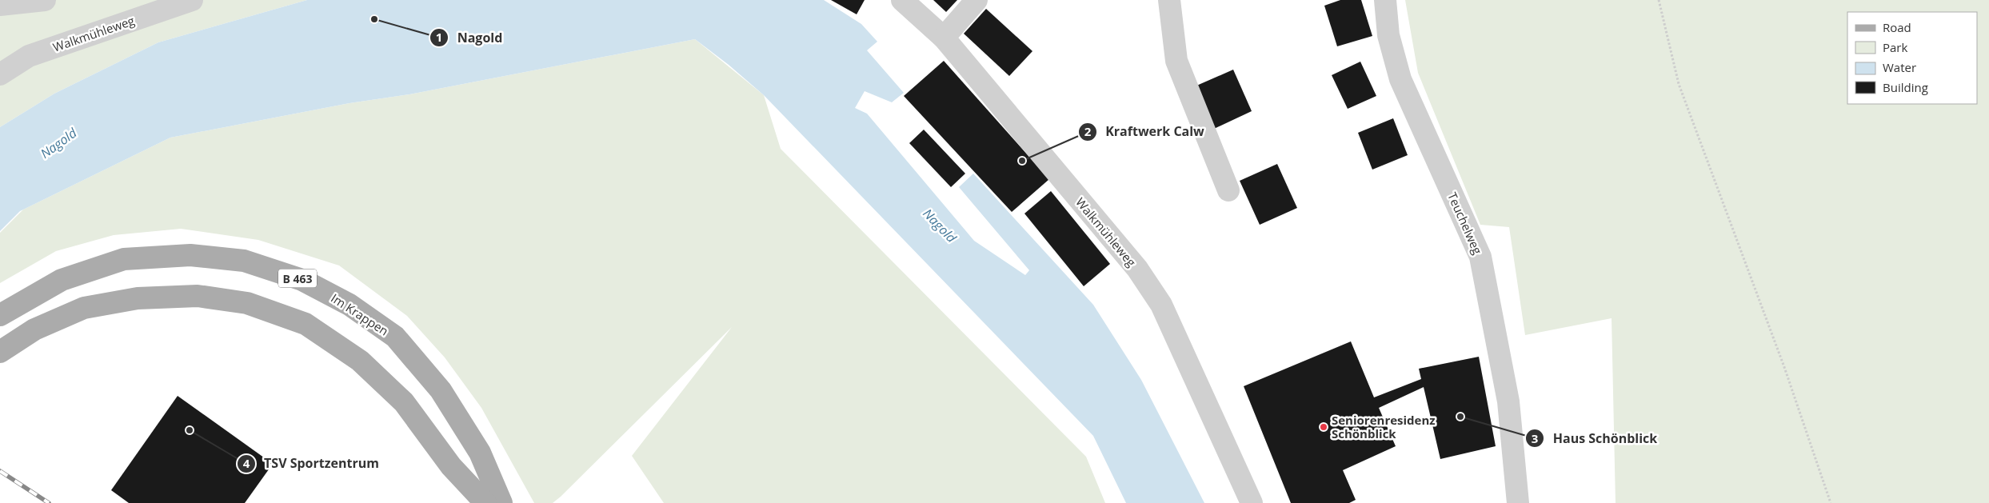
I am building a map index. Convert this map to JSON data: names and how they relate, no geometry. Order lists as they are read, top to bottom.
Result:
{
  "streets": {
    "main road": ["B 463", "Im Krappen"],
    "street": ["Walkmühleweg", "Teuchelweg"]
  },
  "water": ["Nagold"],
  "places": [
    "Nagold",
    "Kraftwerk Calw",
    "Haus Schönblick",
    "Seniorenresidenz Schönblick",
    "TSV Sportzentrum"
  ],
  "legend": [
    "Road",
    "Park",
    "Water",
    "Building"
  ]
}
